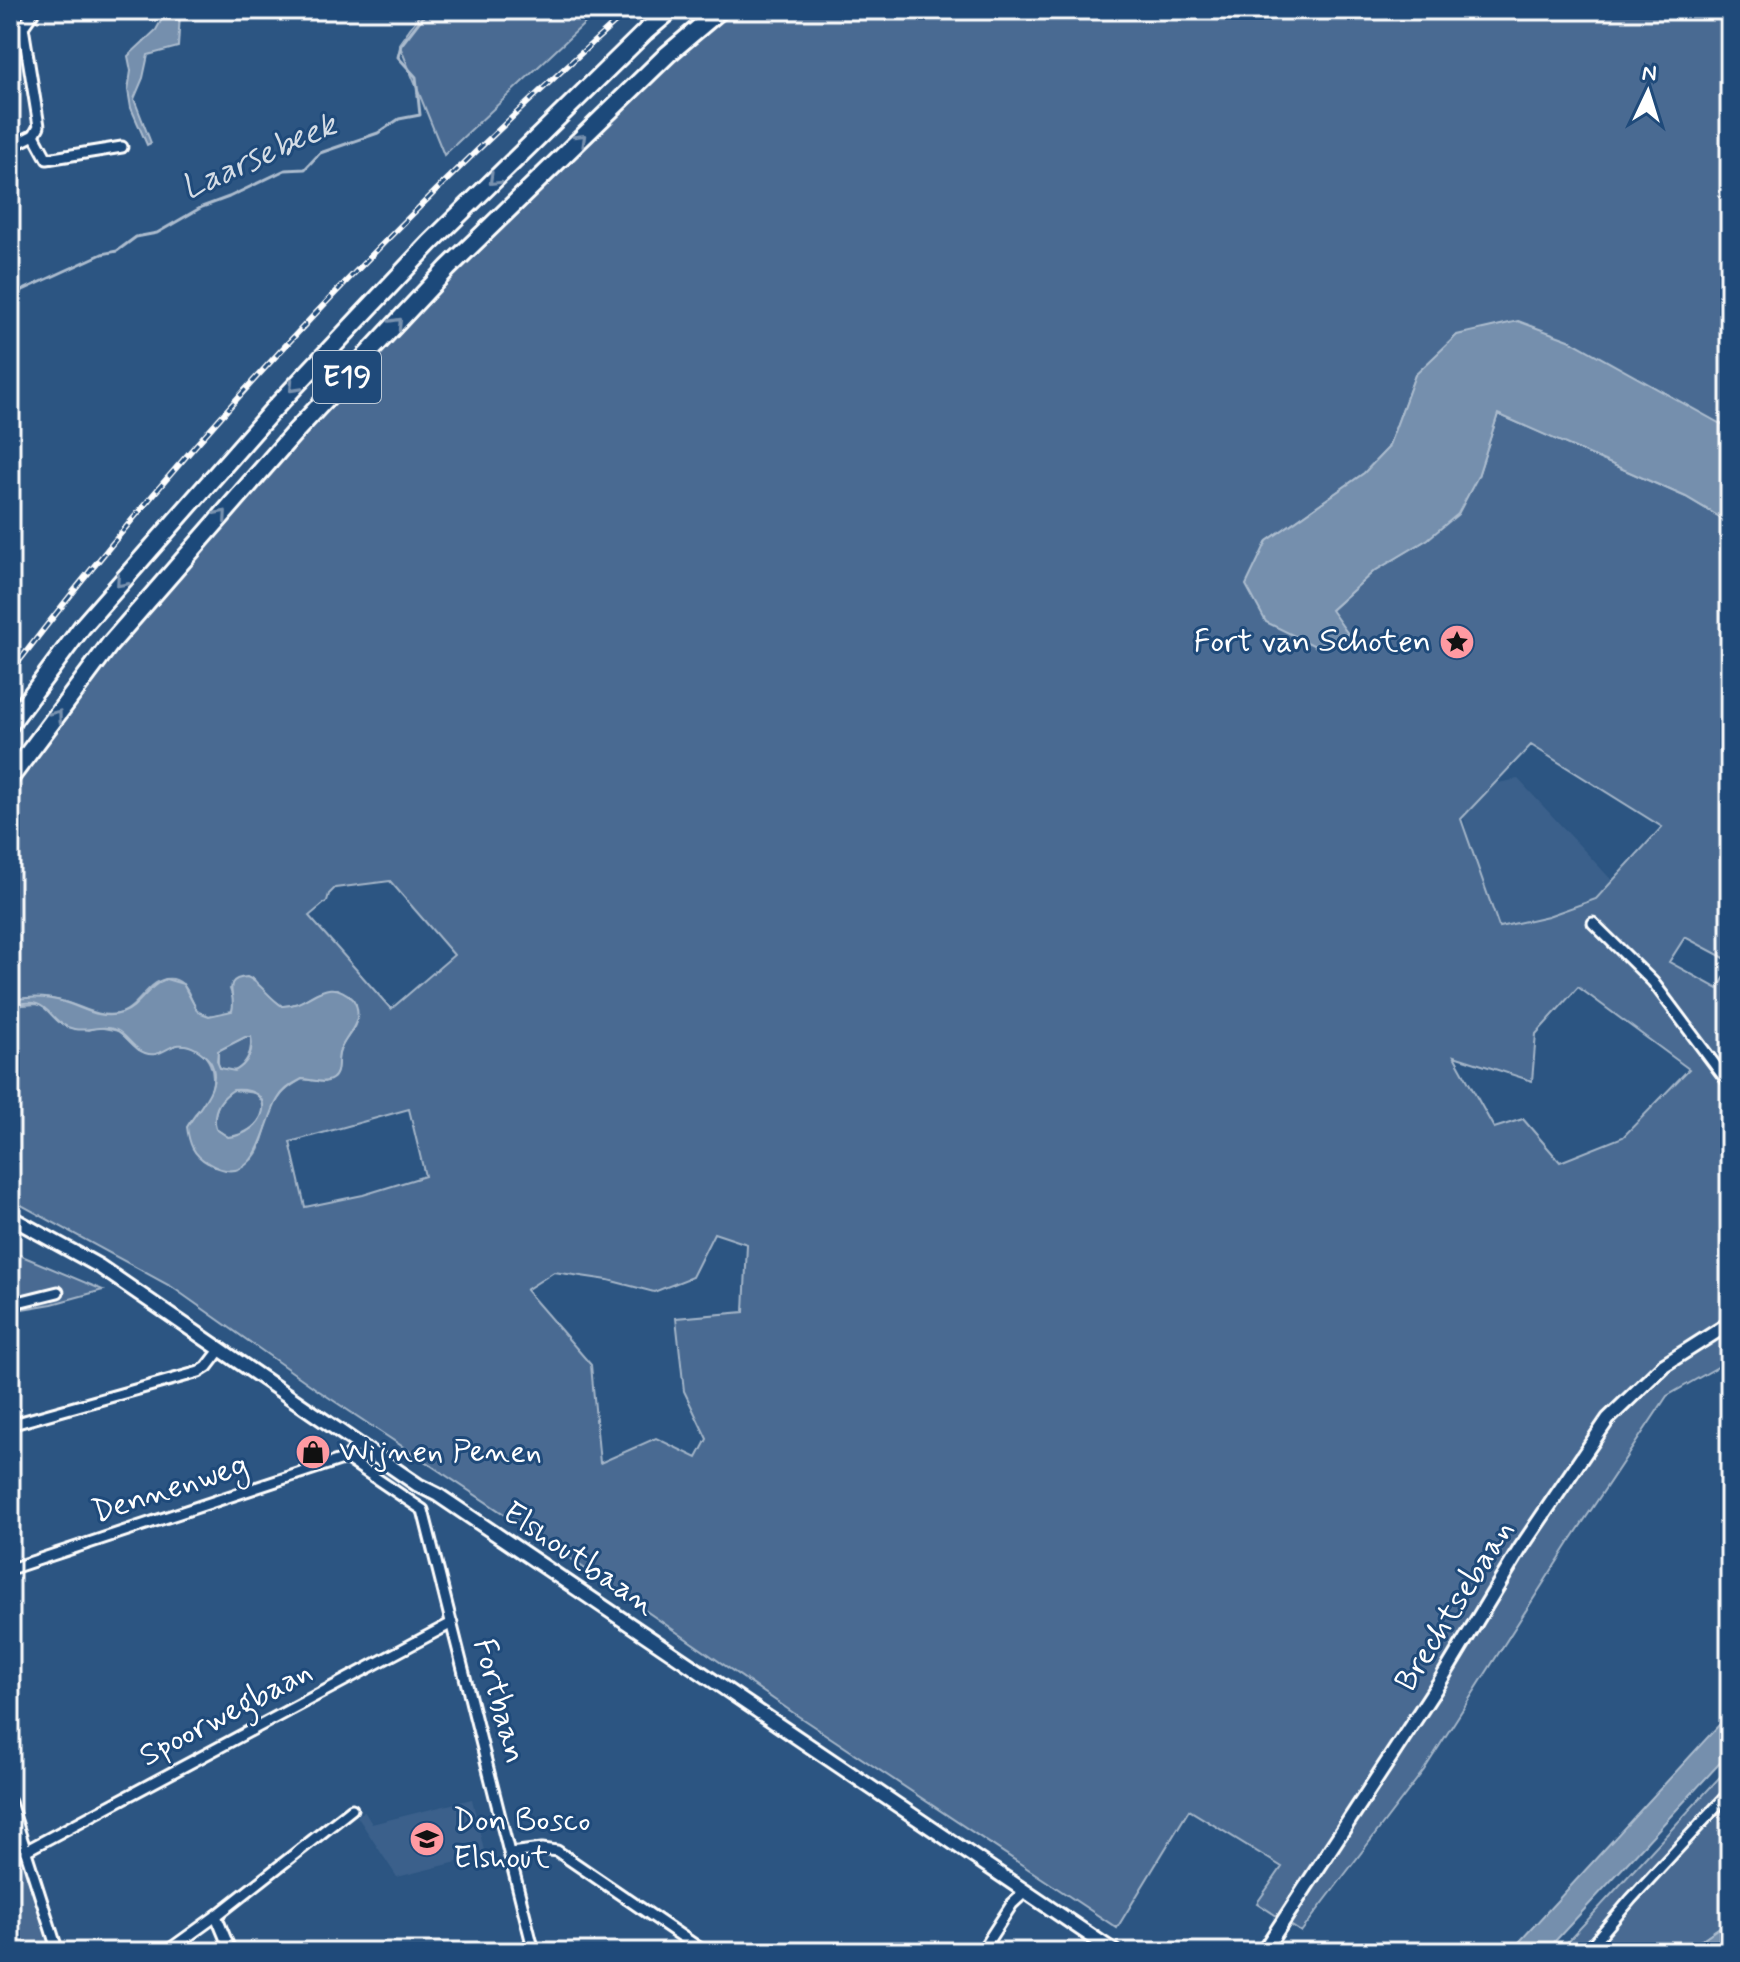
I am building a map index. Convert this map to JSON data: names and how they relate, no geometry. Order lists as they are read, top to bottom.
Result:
{
  "streets": {
    "highway": ["E19"],
    "main road": ["Elshoutbaan", "Brechtsebaan"],
    "street": ["Dennenweg", "Fortbaan", "Spoorwegbaan"]
  },
  "crossings": [
    ["Dennenweg", "Fortbaan"],
    ["Fortbaan", "Spoorwegbaan"]
  ],
  "water": ["Laarsebeek"],
  "places": {
    "place": ["Fort van Schoten"],
    "shop": ["Wijnen Penen"],
    "school or university": ["Don Bosco Elshout"]
  },
  "north": "top"
}
